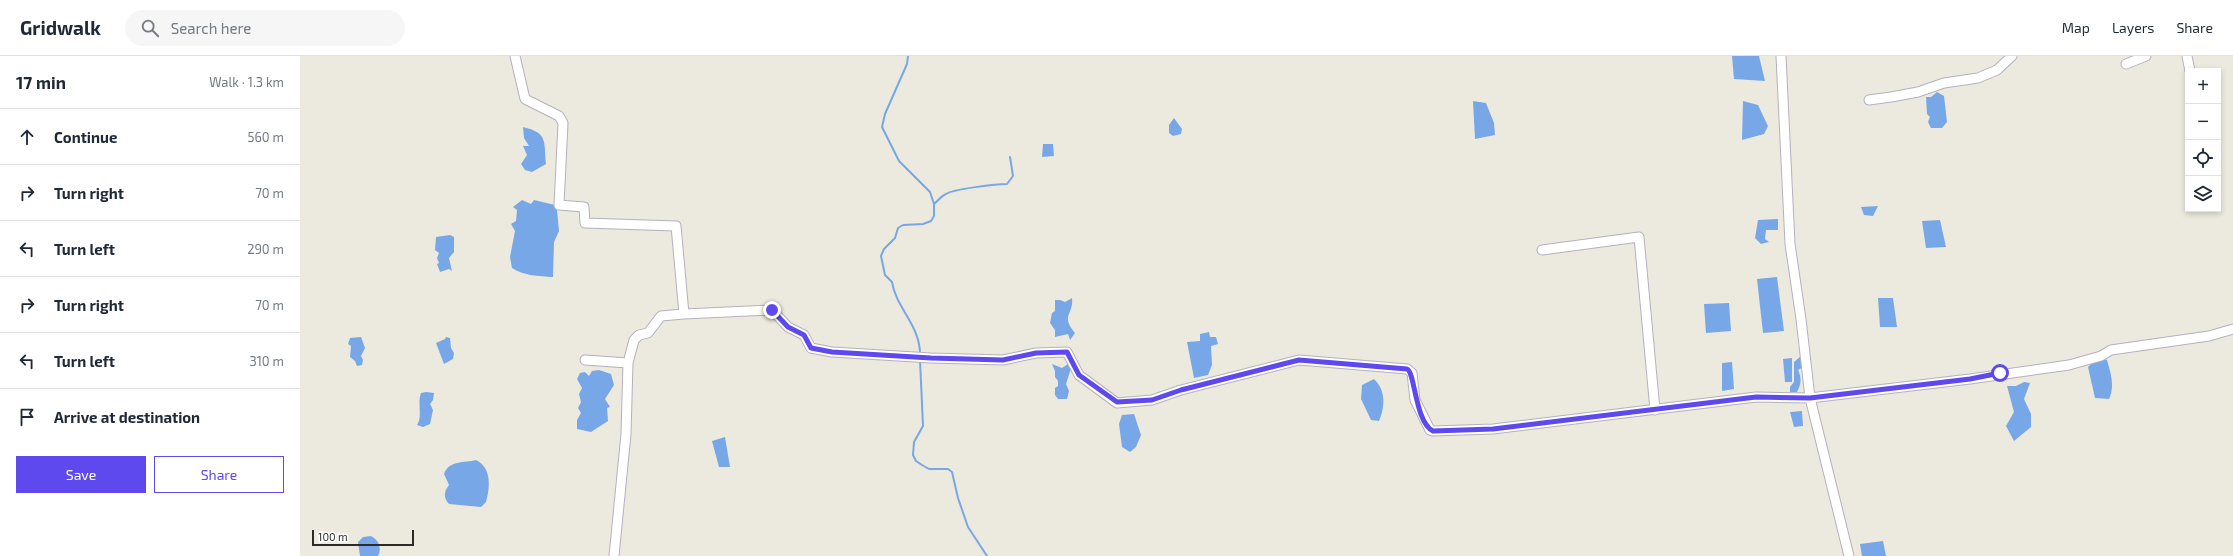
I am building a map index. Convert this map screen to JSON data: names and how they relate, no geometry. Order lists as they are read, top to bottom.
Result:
{
  "scale_bar": "100 m",
  "page": {
    "header": "Gridwalk",
    "search": "Search here",
    "nav": ["Map", "Layers", "Share"],
    "heading": ["17 min", "Walk · 1.3 km"],
    "map_buttons": ["+", "−"],
    "list": [
      ["Continue", "560 m"],
      ["Turn right", "70 m"],
      ["Turn left", "290 m"],
      ["Turn right", "70 m"],
      ["Turn left", "310 m"],
      "Arrive at destination"
    ],
    "buttons": ["Save", "Share"],
    "scale": "100 m"
  }
}
